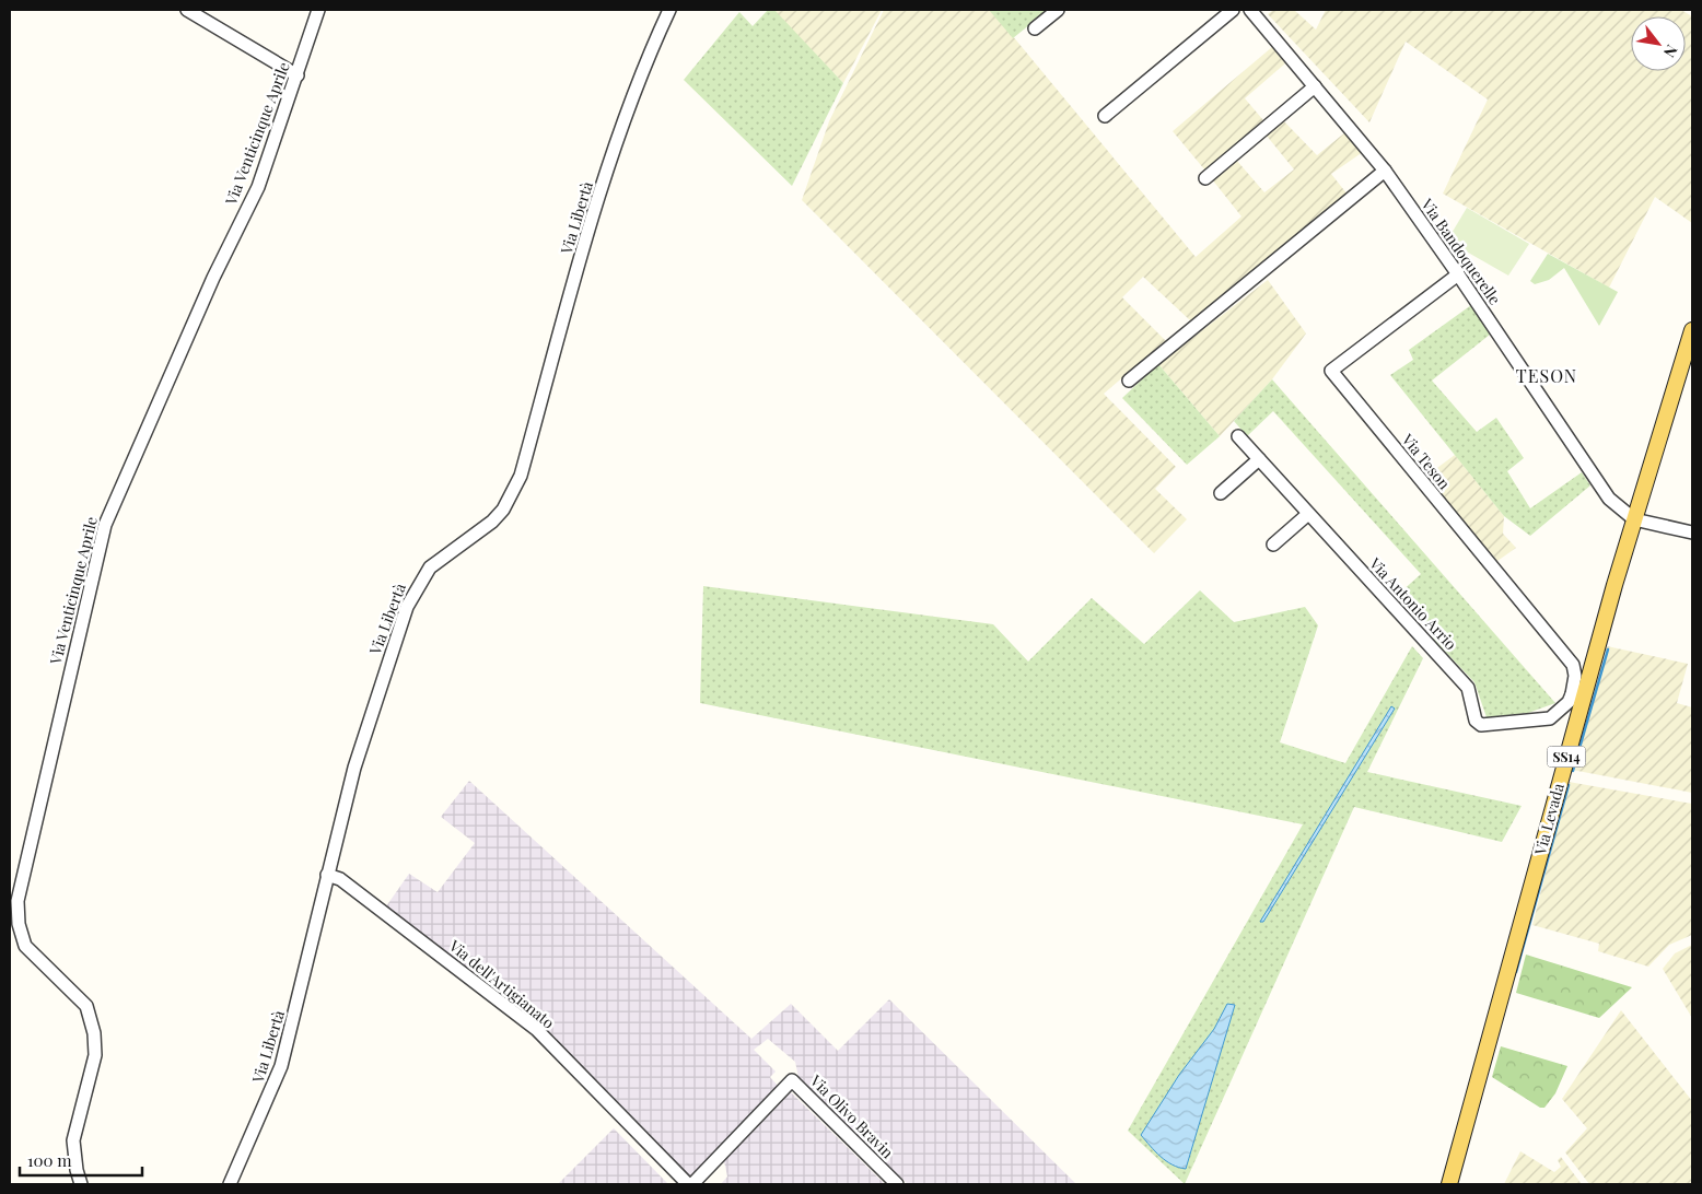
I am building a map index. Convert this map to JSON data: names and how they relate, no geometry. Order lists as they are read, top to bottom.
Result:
{
  "streets": {
    "main road": ["SS14", "Via Levada"],
    "street": [
      "Via Venticinque Aprile",
      "Via Libertà",
      "Via Bandoquerelle",
      "Via Teson",
      "Via Antonio Arrio",
      "Via dell'Artigianato",
      "Via Olivo Bravin"
    ]
  },
  "crossings": [
    ["Via Libertà", "Via dell'Artigianato"],
    ["Via Bandoquerelle", "Via Teson"],
    ["Via Bandoquerelle", "Via Levada"],
    ["Via Teson", "Via Antonio Arrio"],
    ["Via Teson", "Via Levada"],
    ["Via Antonio Arrio", "Via Levada"],
    ["Via dell'Artigianato", "Via Olivo Bravin"]
  ],
  "districts": ["TESON"],
  "scale_bar": "100 m",
  "north": "bottom right"
}
